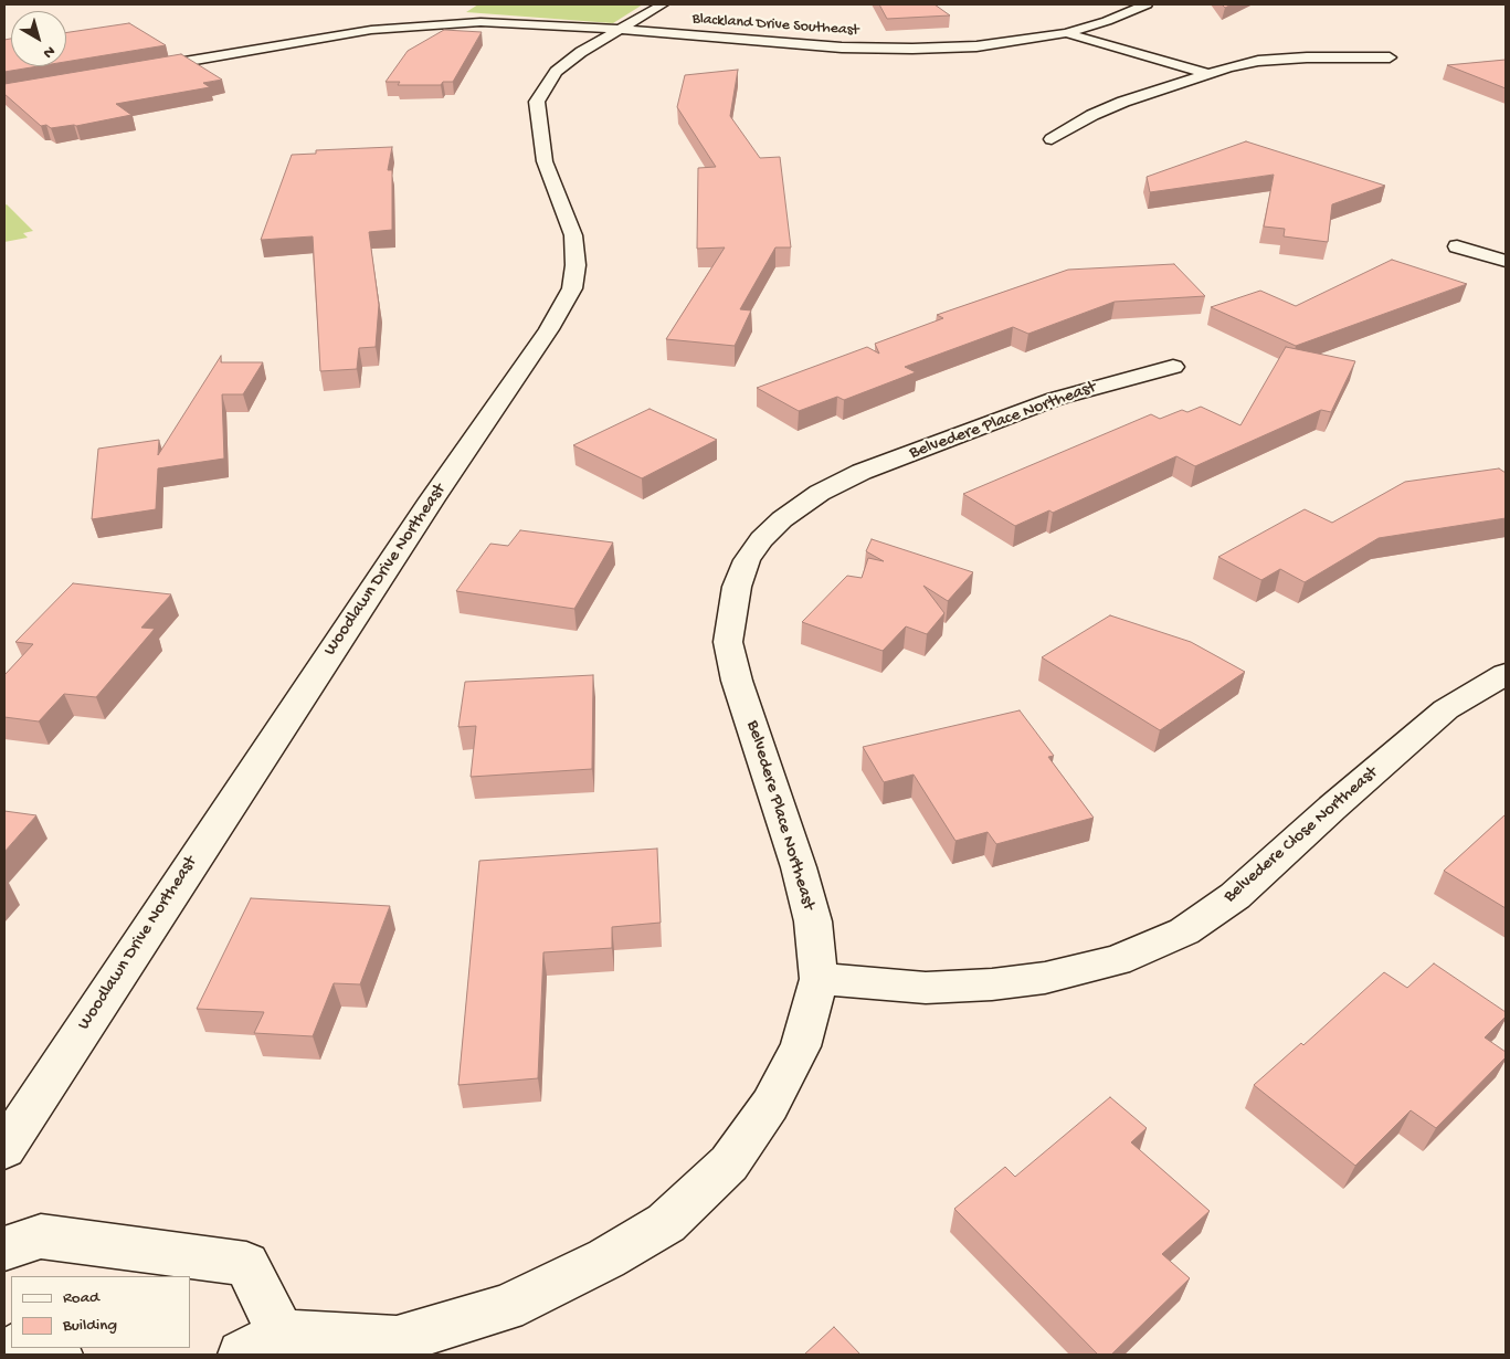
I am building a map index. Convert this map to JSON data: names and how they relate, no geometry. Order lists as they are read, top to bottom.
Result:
{
  "streets": {
    "street": [
      "Blackland Drive Southeast",
      "Belvedere Place Northeast",
      "Woodlawn Drive Northeast",
      "Belvedere Close Northeast"
    ]
  },
  "crossings": [
    ["Blackland Drive Southeast", "Woodlawn Drive Northeast"],
    ["Belvedere Place Northeast", "Belvedere Close Northeast"]
  ],
  "legend": ["Road", "Building"],
  "north": "bottom right"
}
